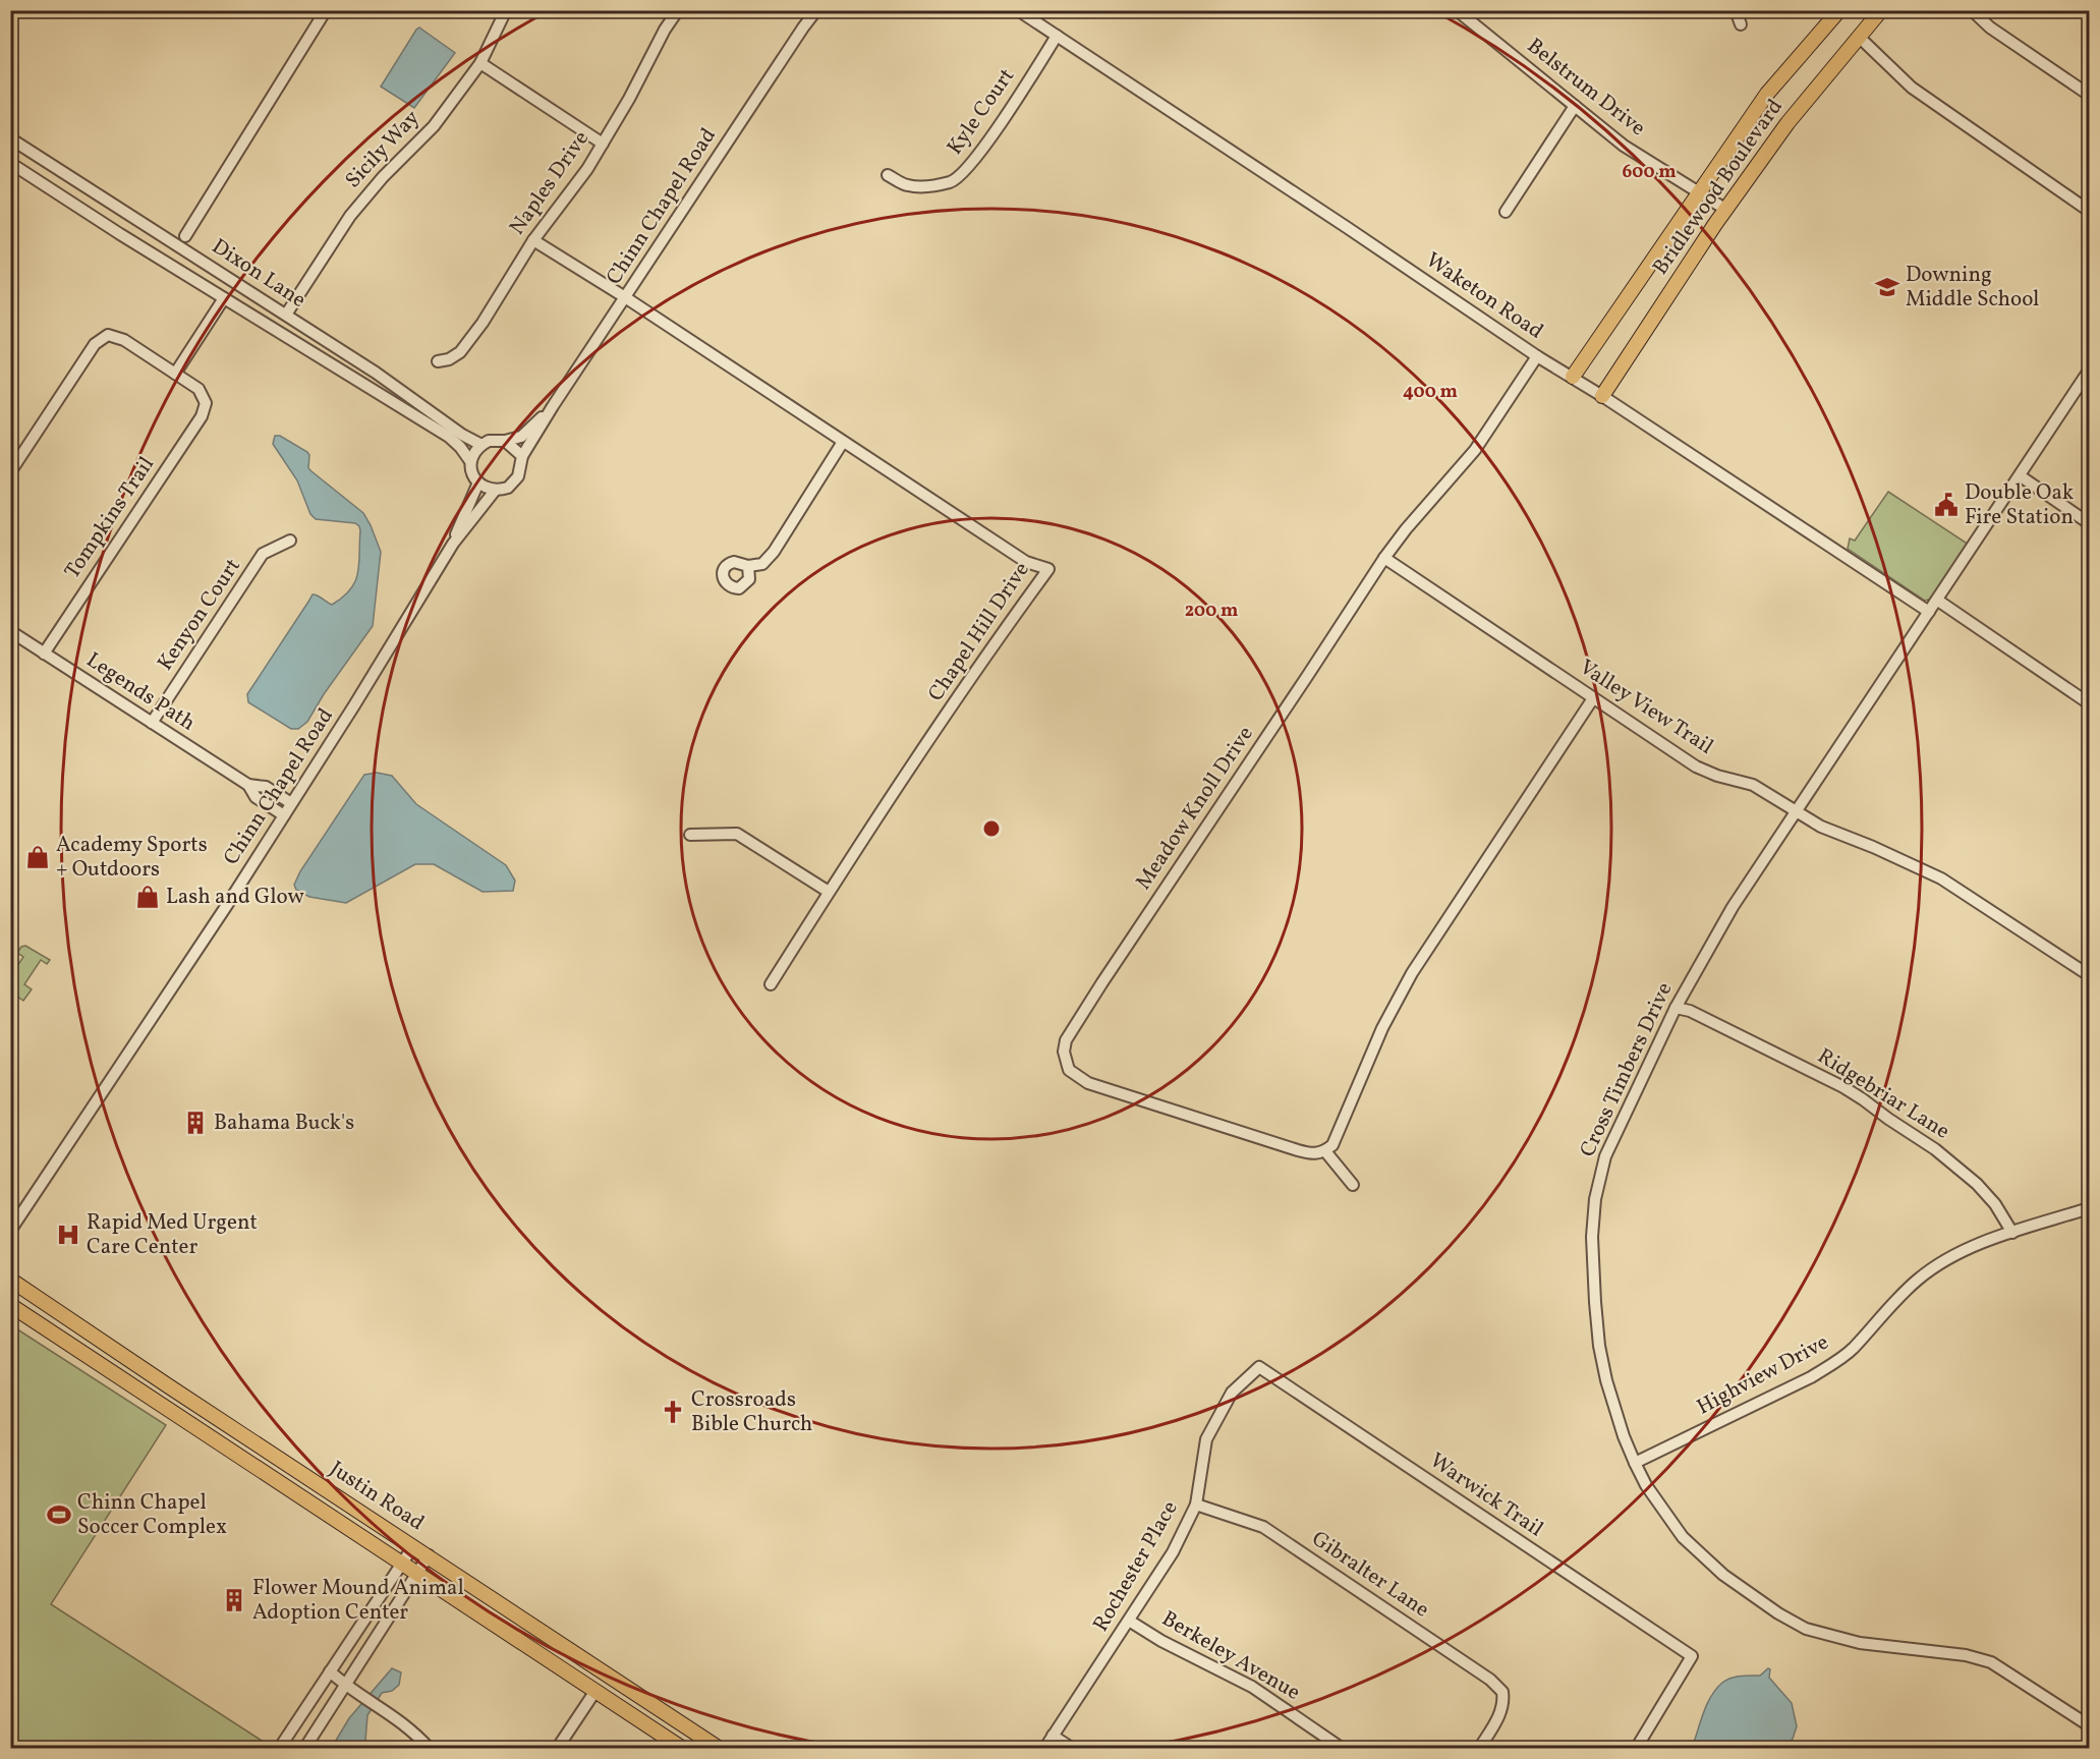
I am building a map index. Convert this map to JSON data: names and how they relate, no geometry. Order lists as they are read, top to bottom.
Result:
{
  "streets": {
    "main road": ["Bridlewood Boulevard", "Justin Road"],
    "street": [
      "Belstrum Drive",
      "Kyle Court",
      "Sicily Way",
      "Naples Drive",
      "Chinn Chapel Road",
      "Dixon Lane",
      "Waketon Road",
      "Tompkins Trail",
      "Kenyon Court",
      "Chapel Hill Drive",
      "Legends Path",
      "Valley View Trail",
      "Meadow Knoll Drive",
      "Cross Timbers Drive",
      "Ridgebriar Lane",
      "Highview Drive",
      "Warwick Trail",
      "Rochester Place",
      "Gibralter Lane",
      "Berkeley Avenue"
    ]
  },
  "crossings": [
    ["Belstrum Drive", "Bridlewood Boulevard"],
    ["Kyle Court", "Waketon Road"],
    ["Sicily Way", "Dixon Lane"],
    ["Naples Drive", "Chapel Hill Drive"],
    ["Bridlewood Boulevard", "Waketon Road"],
    ["Chinn Chapel Road", "Dixon Lane"],
    ["Chinn Chapel Road", "Chapel Hill Drive"],
    ["Chinn Chapel Road", "Legends Path"],
    ["Waketon Road", "Meadow Knoll Drive"],
    ["Waketon Road", "Cross Timbers Drive"],
    ["Tompkins Trail", "Legends Path"],
    ["Kenyon Court", "Legends Path"],
    ["Valley View Trail", "Meadow Knoll Drive"],
    ["Valley View Trail", "Cross Timbers Drive"],
    ["Cross Timbers Drive", "Ridgebriar Lane"],
    ["Cross Timbers Drive", "Highview Drive"],
    ["Ridgebriar Lane", "Highview Drive"],
    ["Warwick Trail", "Rochester Place"],
    ["Rochester Place", "Gibralter Lane"],
    ["Rochester Place", "Berkeley Avenue"]
  ],
  "places": {
    "school or university": ["Downing Middle School"],
    "public building": ["Double Oak Fire Station"],
    "shop": ["Academy Sports + Outdoors", "Lash and Glow"],
    "building": ["Bahama Buck's", "Flower Mound Animal Adoption Center"],
    "hospital": ["Rapid Med Urgent Care Center"],
    "church": ["Crossroads Bible Church"],
    "sports": ["Chinn Chapel Soccer Complex"]
  },
  "rings": ["600 m", "400 m", "200 m"]
}
